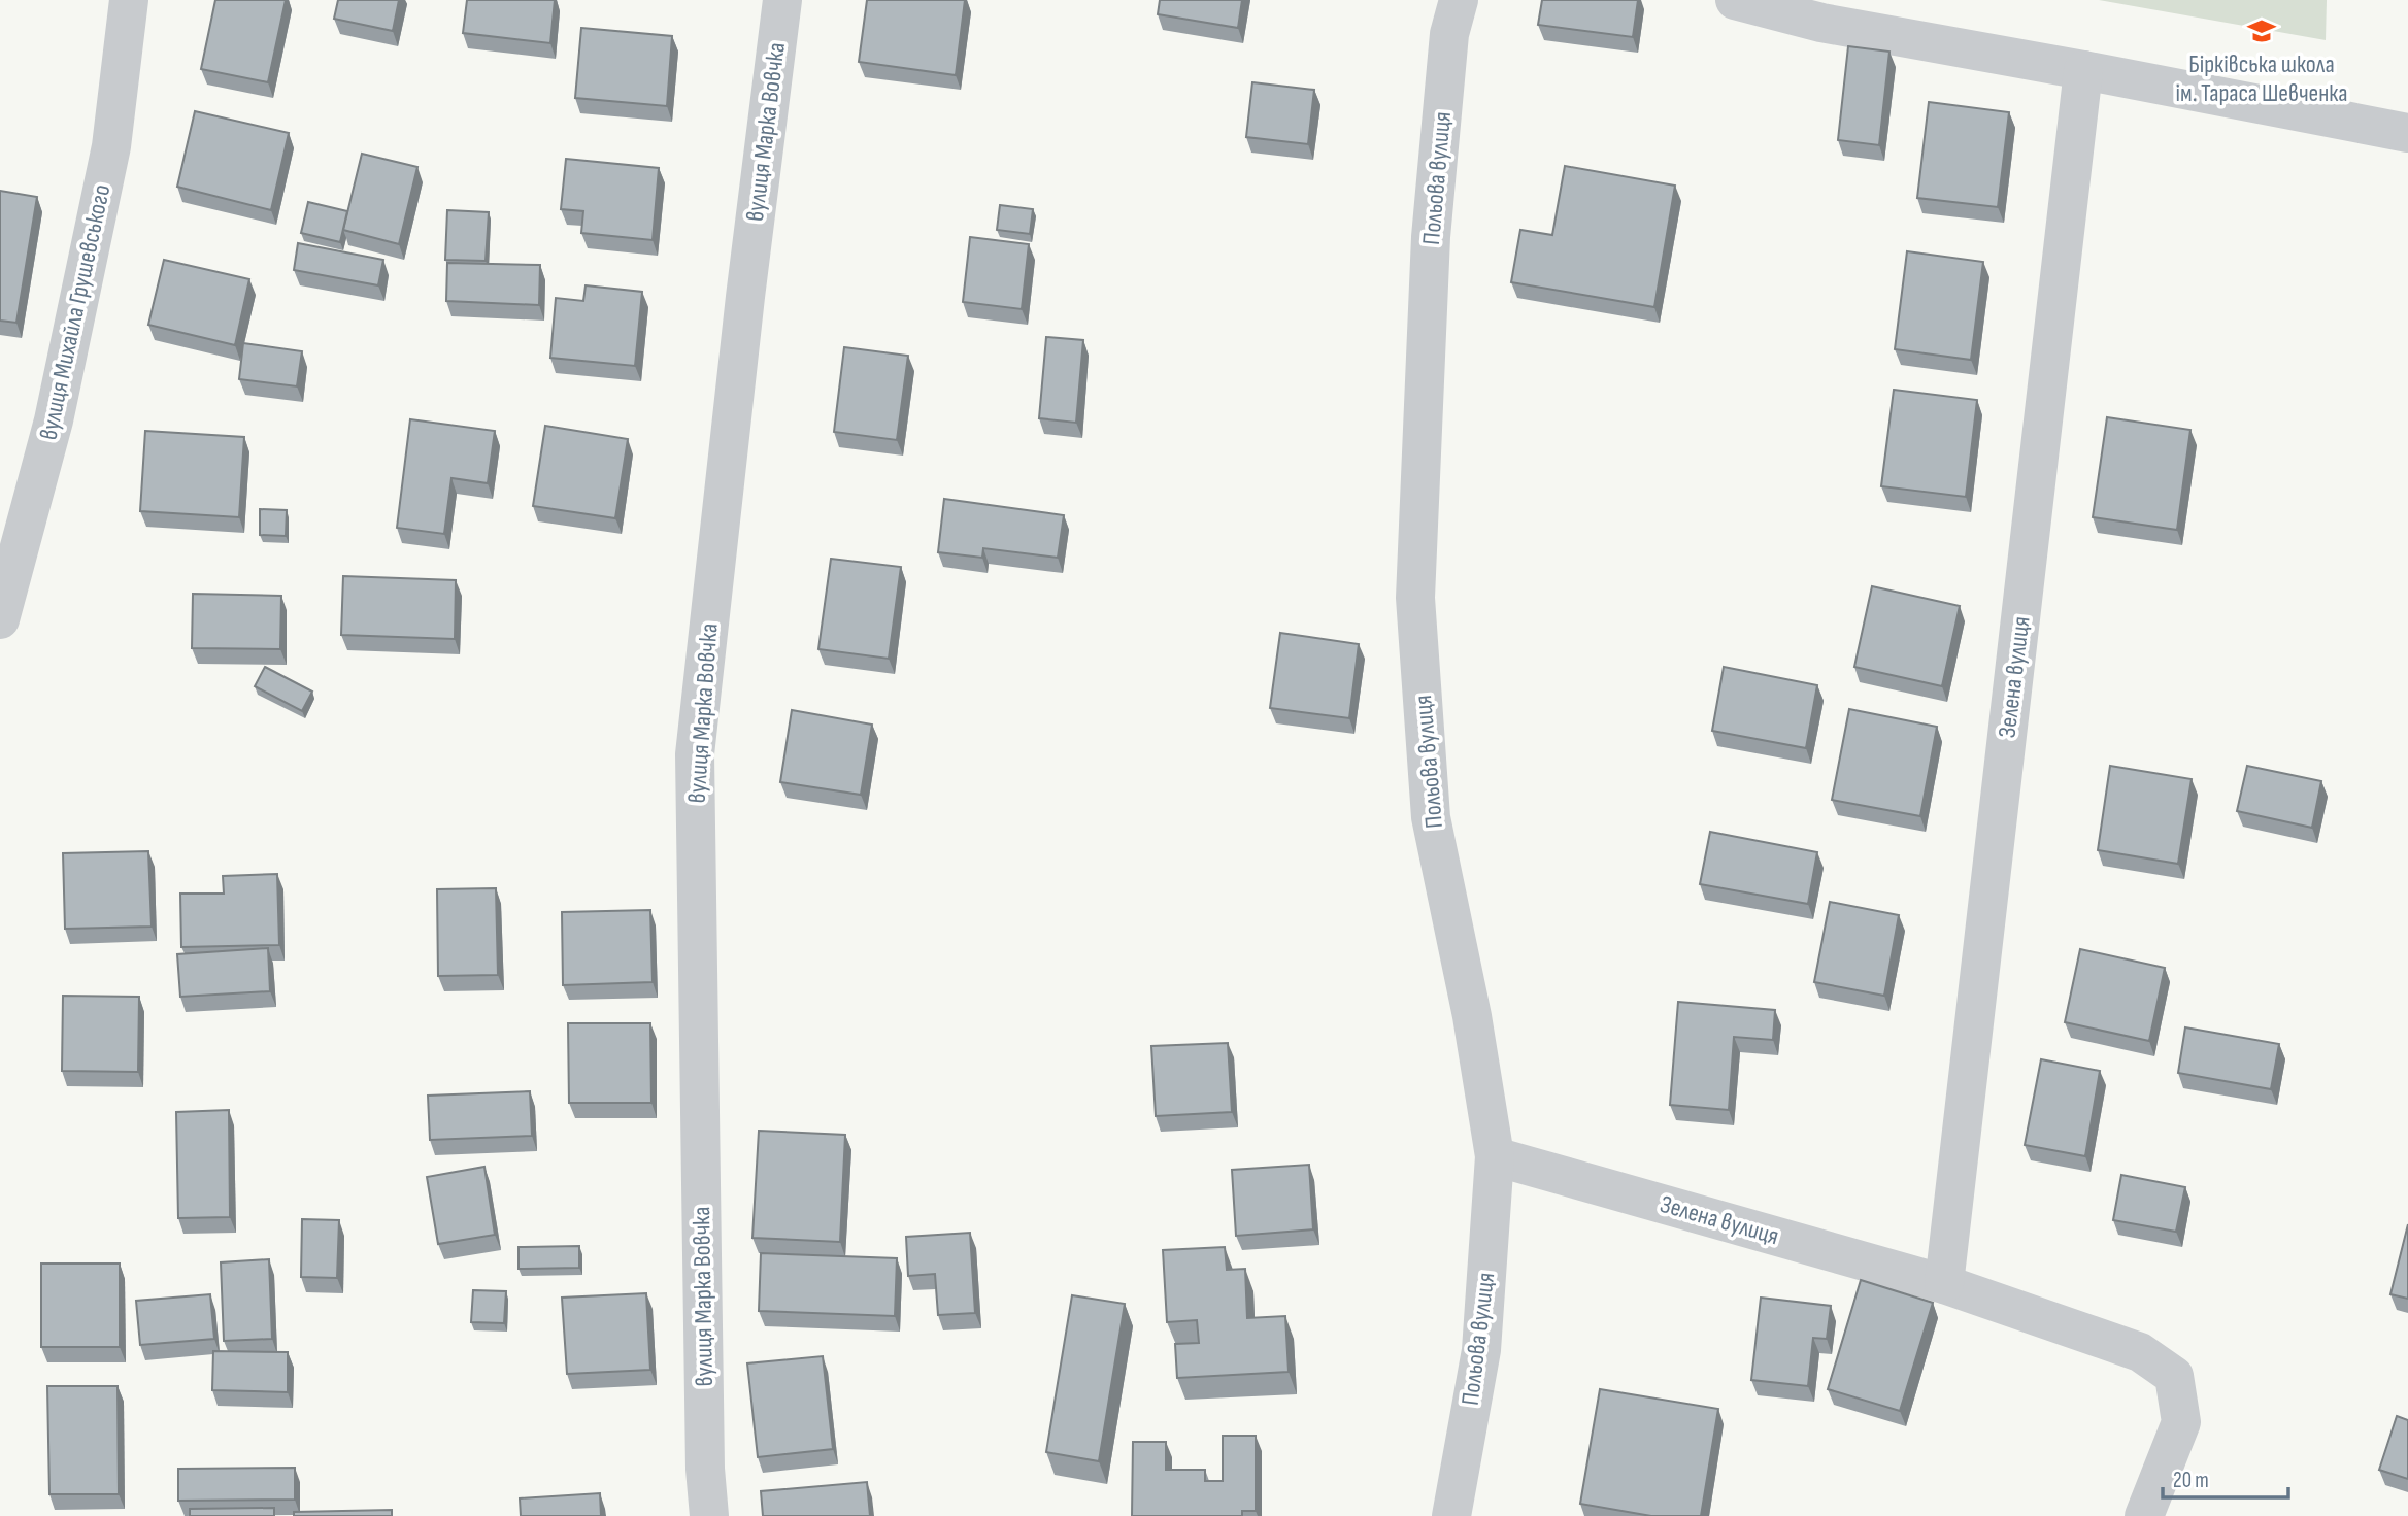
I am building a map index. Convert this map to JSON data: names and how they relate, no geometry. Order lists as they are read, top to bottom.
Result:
{
  "streets": {
    "street": [
      "вулиця Марка Вовчка",
      "Польова вулиця",
      "вулиця Михайла Грушевського",
      "Зелена вулиця"
    ]
  },
  "crossings": [
    ["Польова вулиця", "Зелена вулиця"]
  ],
  "places": {
    "school or university": ["Бірківська школа ім. Тараса Шевченка"]
  },
  "scale_bar": "20 m"
}
